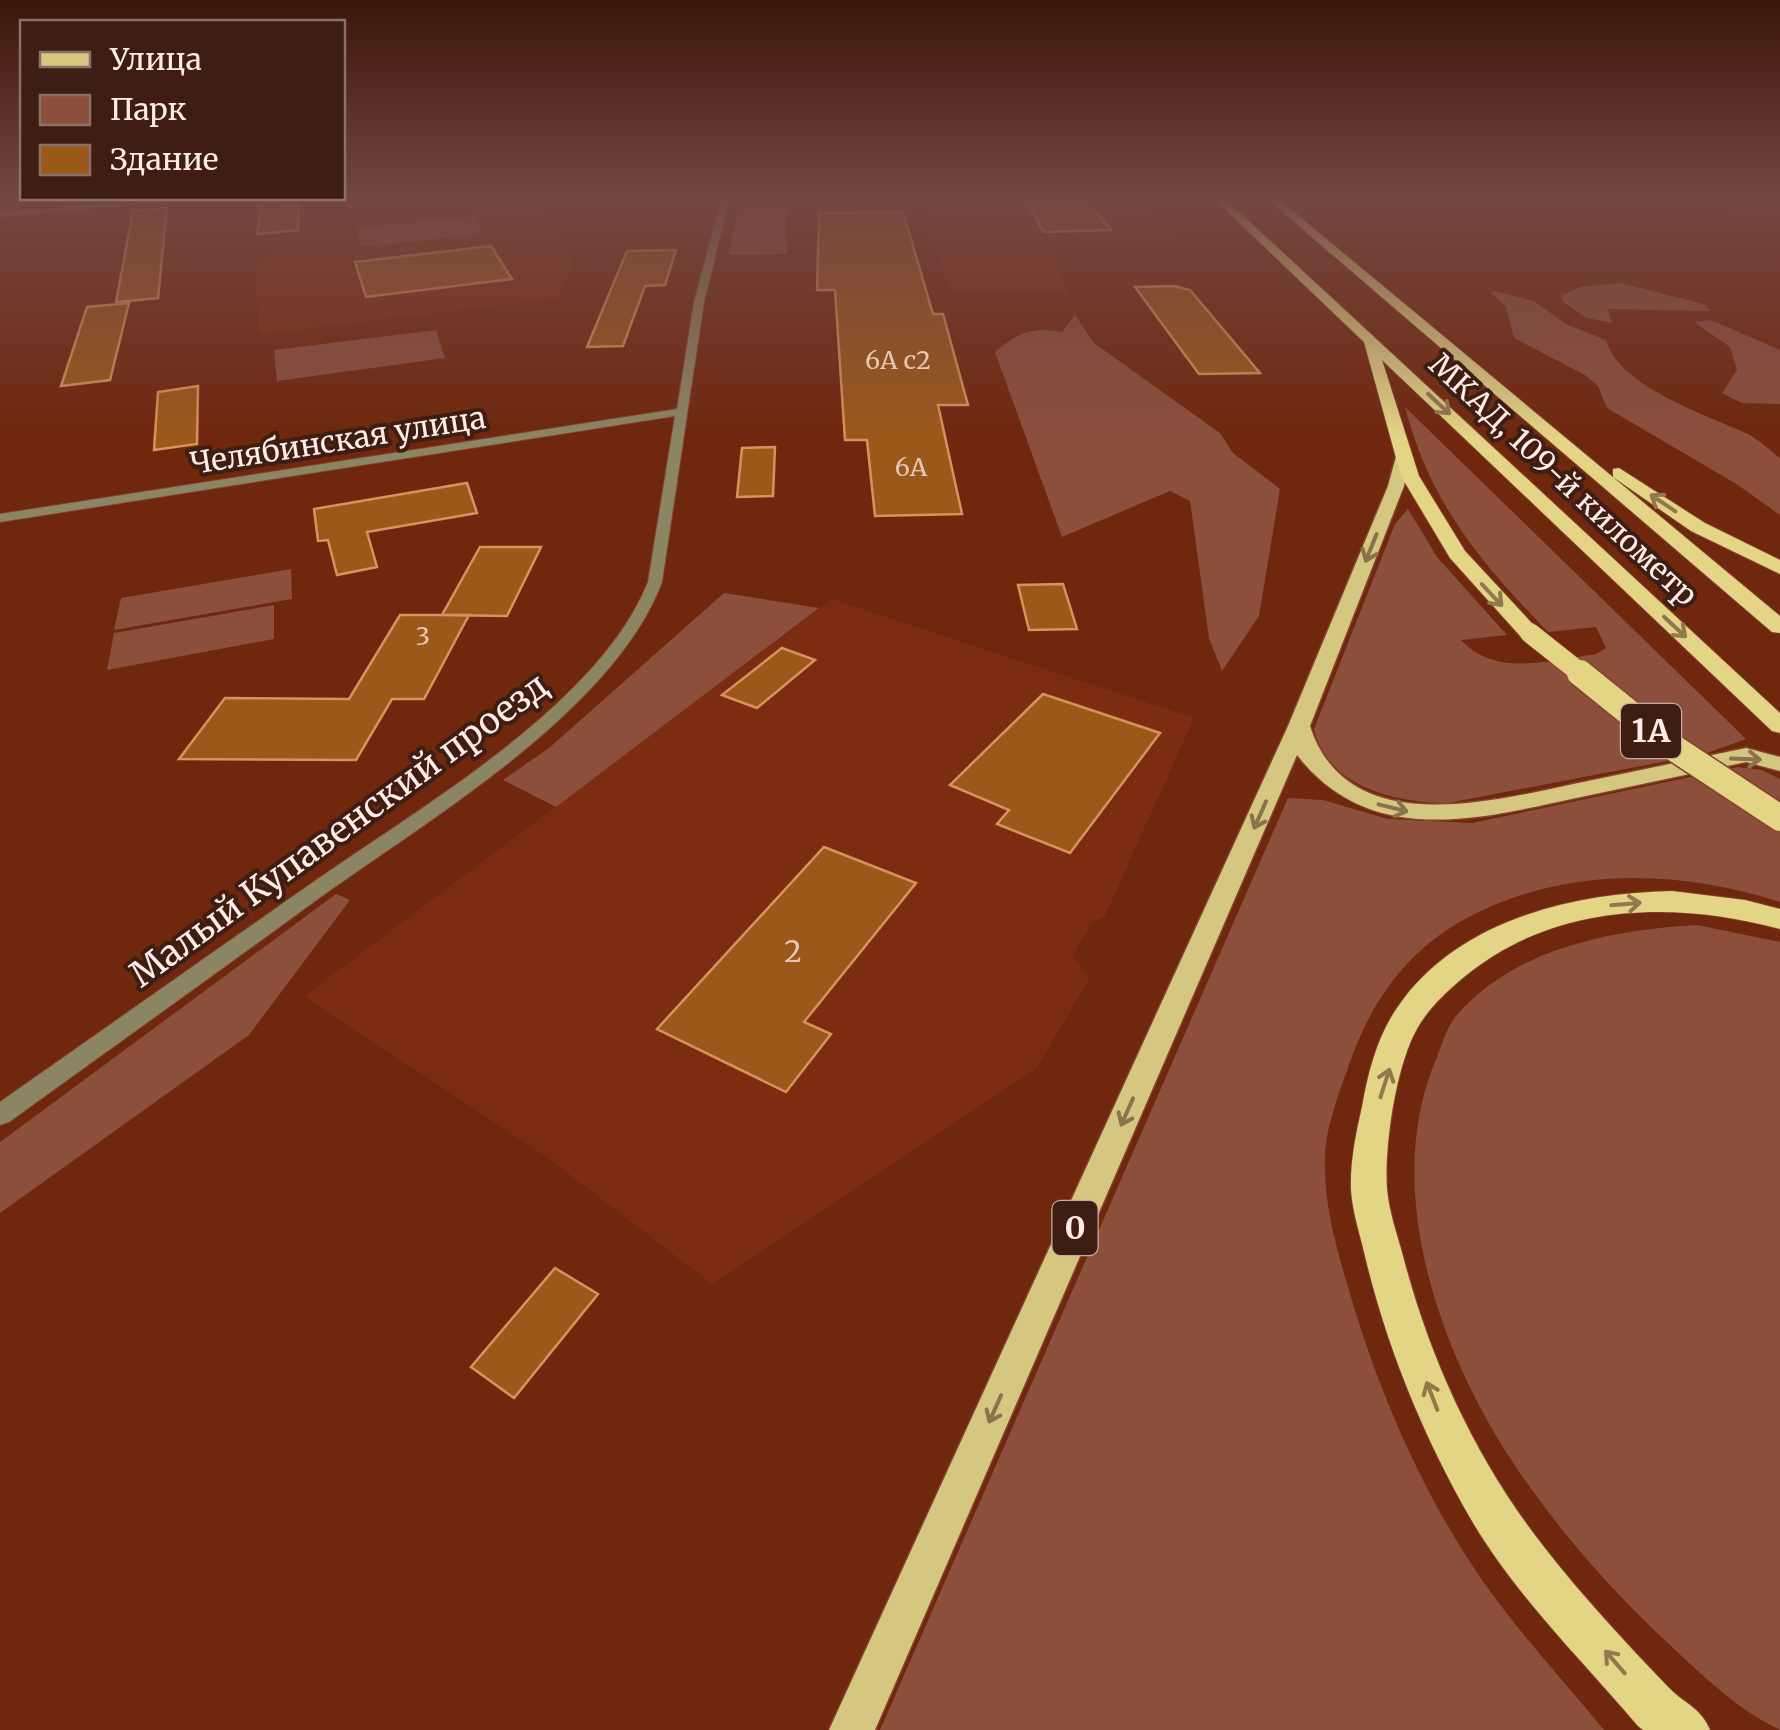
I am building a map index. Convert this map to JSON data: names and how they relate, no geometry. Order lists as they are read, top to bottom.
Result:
{
  "streets": {
    "highway": ["МКАД, 109-й километр", "1A", "0"],
    "street": ["Челябинская улица", "Малый Купавенский проезд"]
  },
  "crossings": [
    ["Челябинская улица", "Малый Купавенский проезд"],
    ["МКАД, 109-й километр", "0"],
    ["1A", "0"]
  ],
  "house_numbers": [
    "6А с2",
    "6А",
    "3",
    "2"
  ],
  "legend": ["Улица", "Парк", "Здание"]
}
